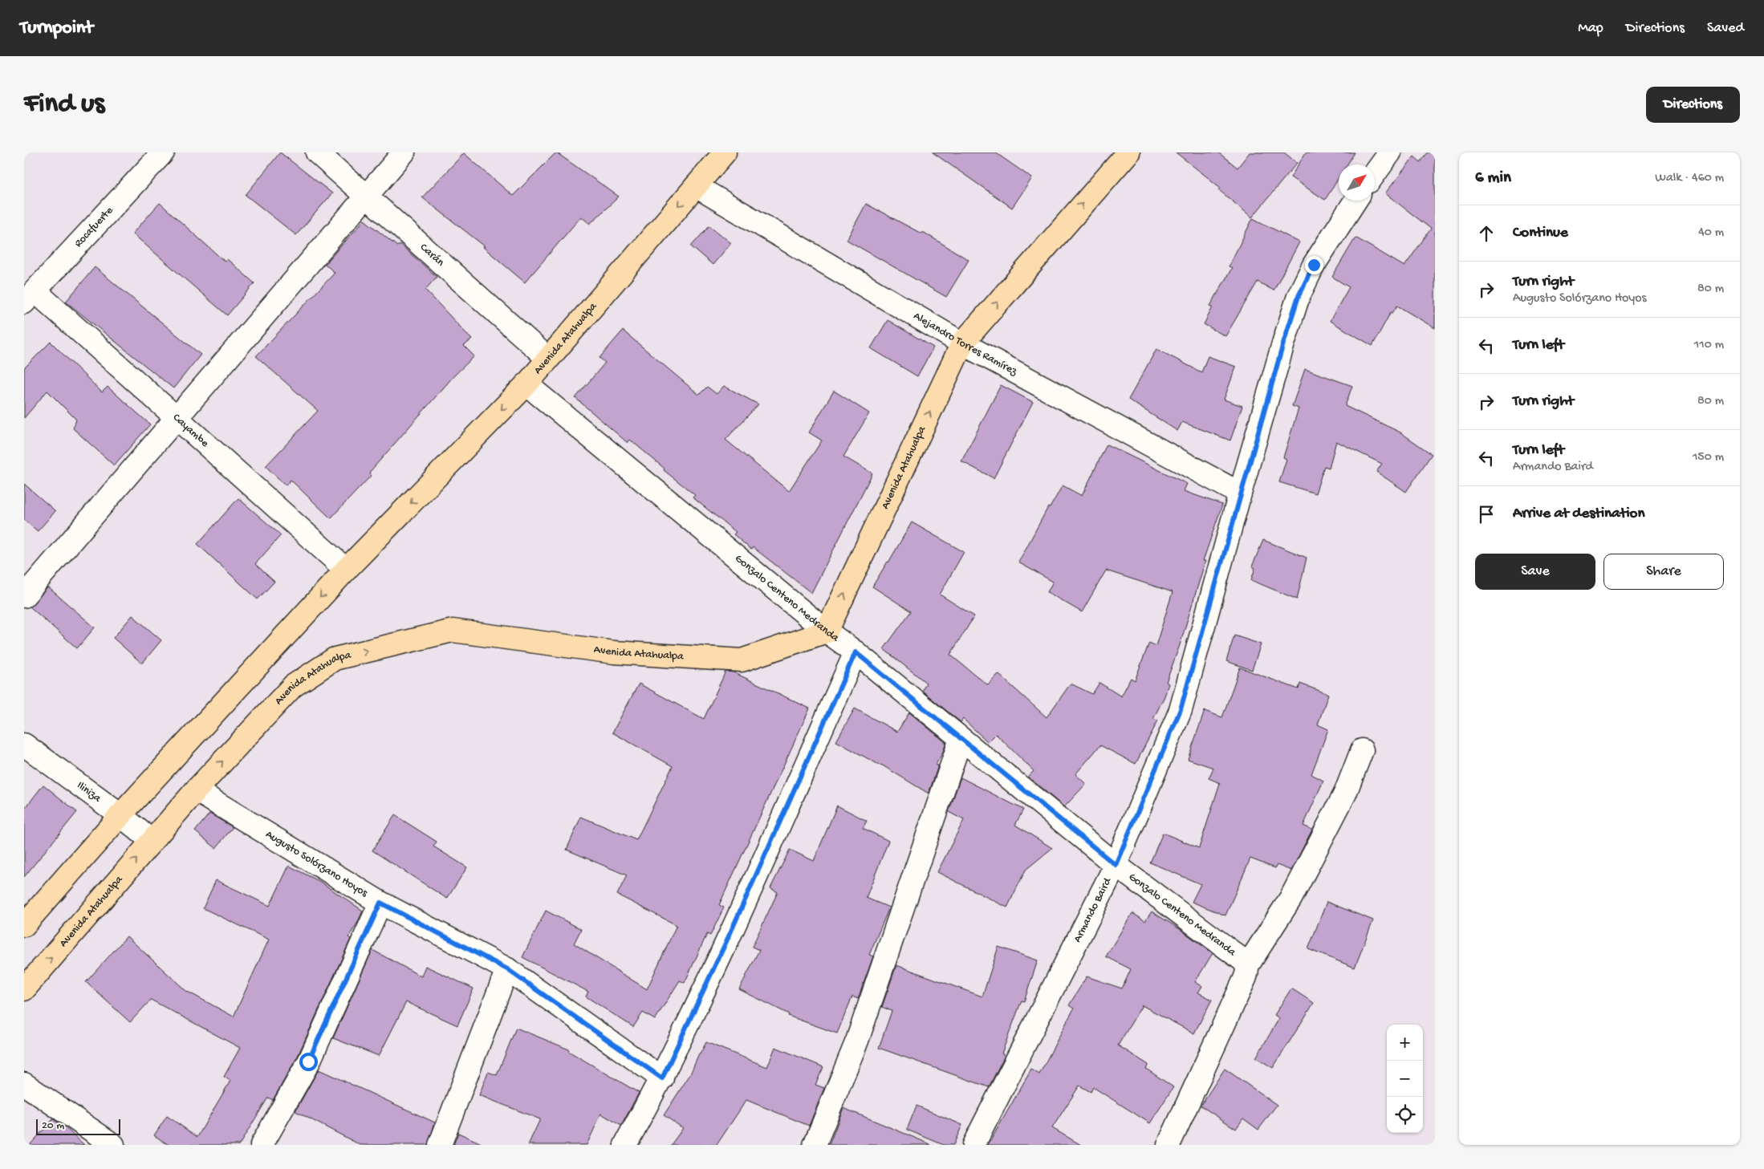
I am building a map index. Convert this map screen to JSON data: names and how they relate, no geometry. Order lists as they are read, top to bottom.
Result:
{
  "streets": {
    "highway": ["Avenida Atahualpa"],
    "street": [
      "Rocafuerte",
      "Carán",
      "Alejandro Torres Ramírez",
      "Cayambe",
      "Gonzalo Centeno Medranda",
      "Iliniza",
      "Augusto Solórzano Hoyos",
      "Armando Baird"
    ]
  },
  "crossings": [
    ["Rocafuerte", "Cayambe"],
    ["Carán", "Avenida Atahualpa"],
    ["Avenida Atahualpa", "Alejandro Torres Ramírez"],
    ["Avenida Atahualpa", "Cayambe"],
    ["Avenida Atahualpa", "Gonzalo Centeno Medranda"],
    ["Avenida Atahualpa", "Iliniza"],
    ["Avenida Atahualpa", "Augusto Solórzano Hoyos"],
    ["Alejandro Torres Ramírez", "Armando Baird"],
    ["Gonzalo Centeno Medranda", "Armando Baird"]
  ],
  "scale_bar": "20 m",
  "north": "top right",
  "page": {
    "header": "Turnpoint",
    "nav": ["Map", "Directions", "Saved"],
    "buttons": [
      "Directions",
      ["Save", "Share"]
    ],
    "title": "Find us",
    "heading": ["6 min", "Walk · 460 m"],
    "list": [
      ["Continue", "40 m"],
      ["Turn right", "Augusto Solórzano Hoyos", "80 m"],
      ["Turn left", "110 m"],
      ["Turn right", "80 m"],
      ["Turn left", "Armando Baird", "150 m"],
      "Arrive at destination"
    ],
    "map_buttons": ["+", "−"],
    "scale": "20 m"
  }
}
